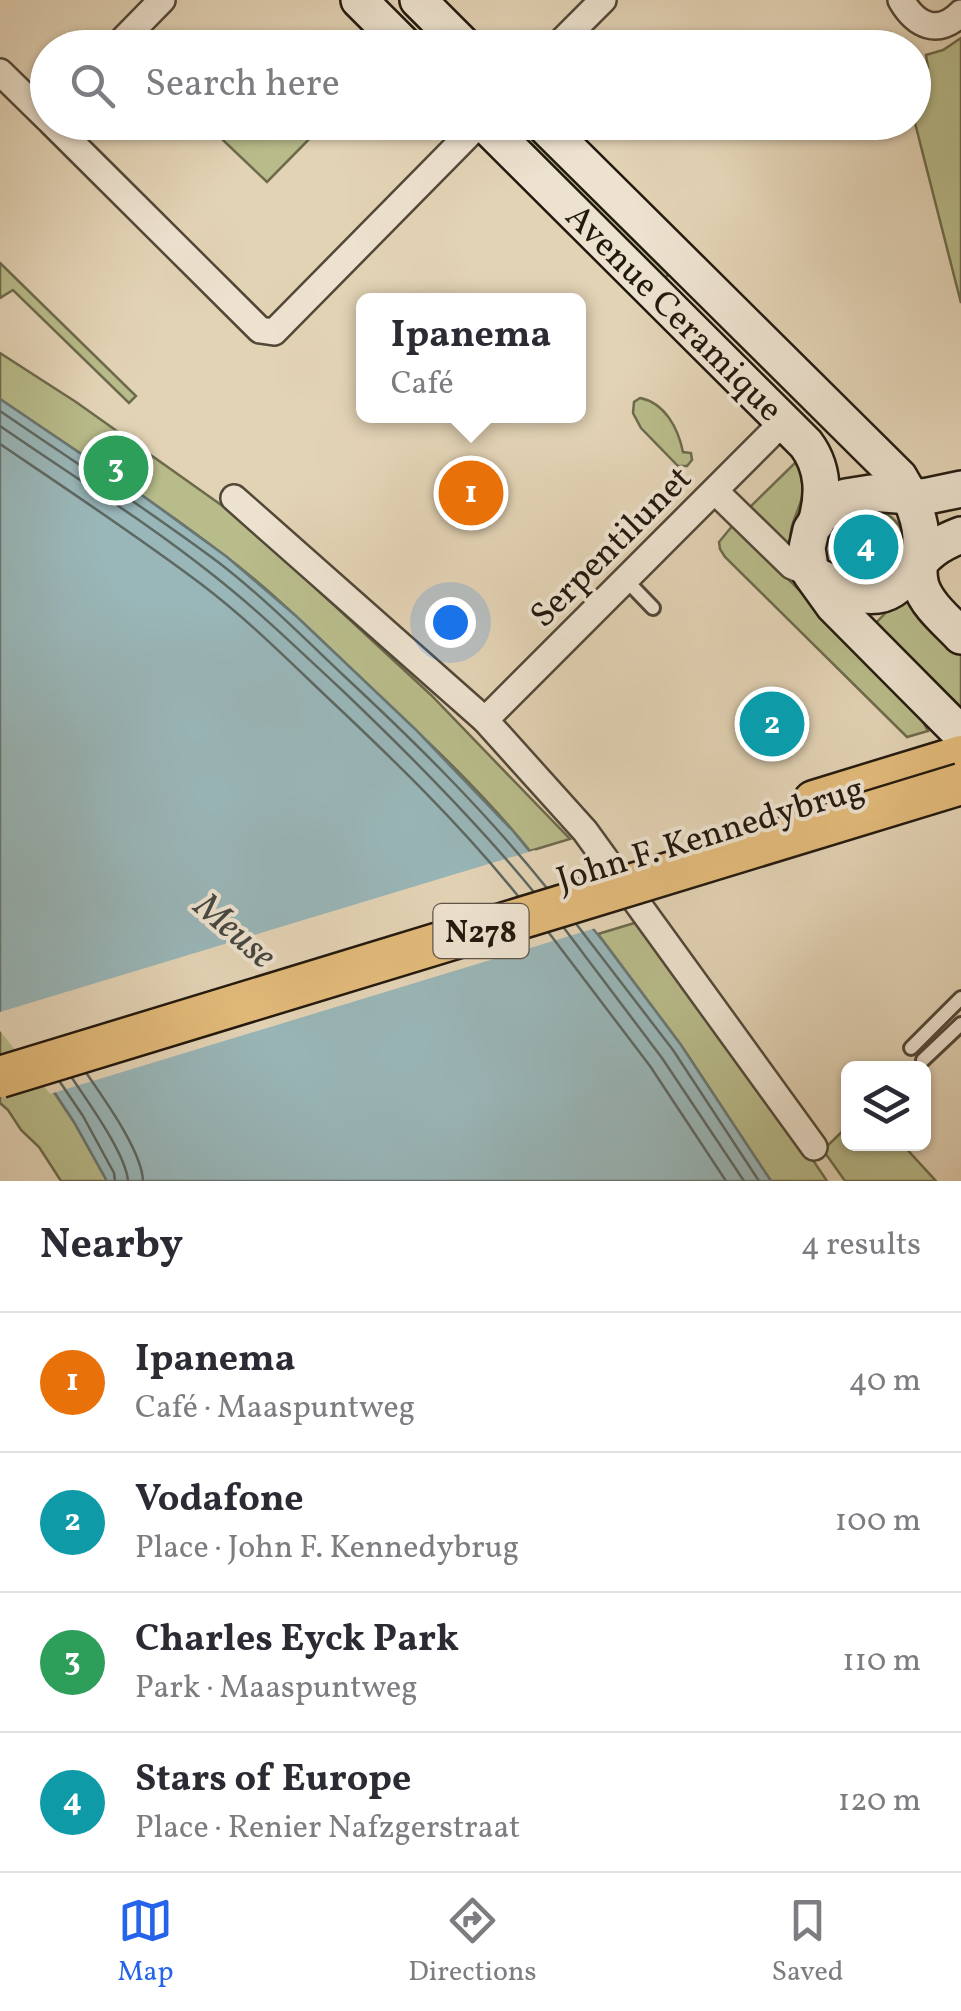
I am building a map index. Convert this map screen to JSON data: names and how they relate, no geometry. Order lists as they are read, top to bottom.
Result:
{
  "streets": {
    "main road": ["John F. Kennedybrug", "N278"],
    "street": ["Avenue Ceramique", "Serpentilunet"]
  },
  "crossings": [
    ["Avenue Ceramique", "Serpentilunet"]
  ],
  "water": ["Meuse"],
  "page": {
    "search": "Search here",
    "popup": ["Ipanema", "Café"],
    "pins": [
      "3",
      "1",
      "4",
      "2"
    ],
    "heading": ["Nearby", "4 results"],
    "list": [
      {
        "mark": "1",
        "name": "Ipanema",
        "note": "Café · Maaspuntweg",
        "value": "40 m"
      },
      {
        "mark": "2",
        "name": "Vodafone",
        "note": "Place · John F. Kennedybrug",
        "value": "100 m"
      },
      {
        "mark": "3",
        "name": "Charles Eyck Park",
        "note": "Park · Maaspuntweg",
        "value": "110 m"
      },
      {
        "mark": "4",
        "name": "Stars of Europe",
        "note": "Place · Renier Nafzgerstraat",
        "value": "120 m"
      }
    ],
    "nav": ["Map", "Directions", "Saved"]
  }
}
